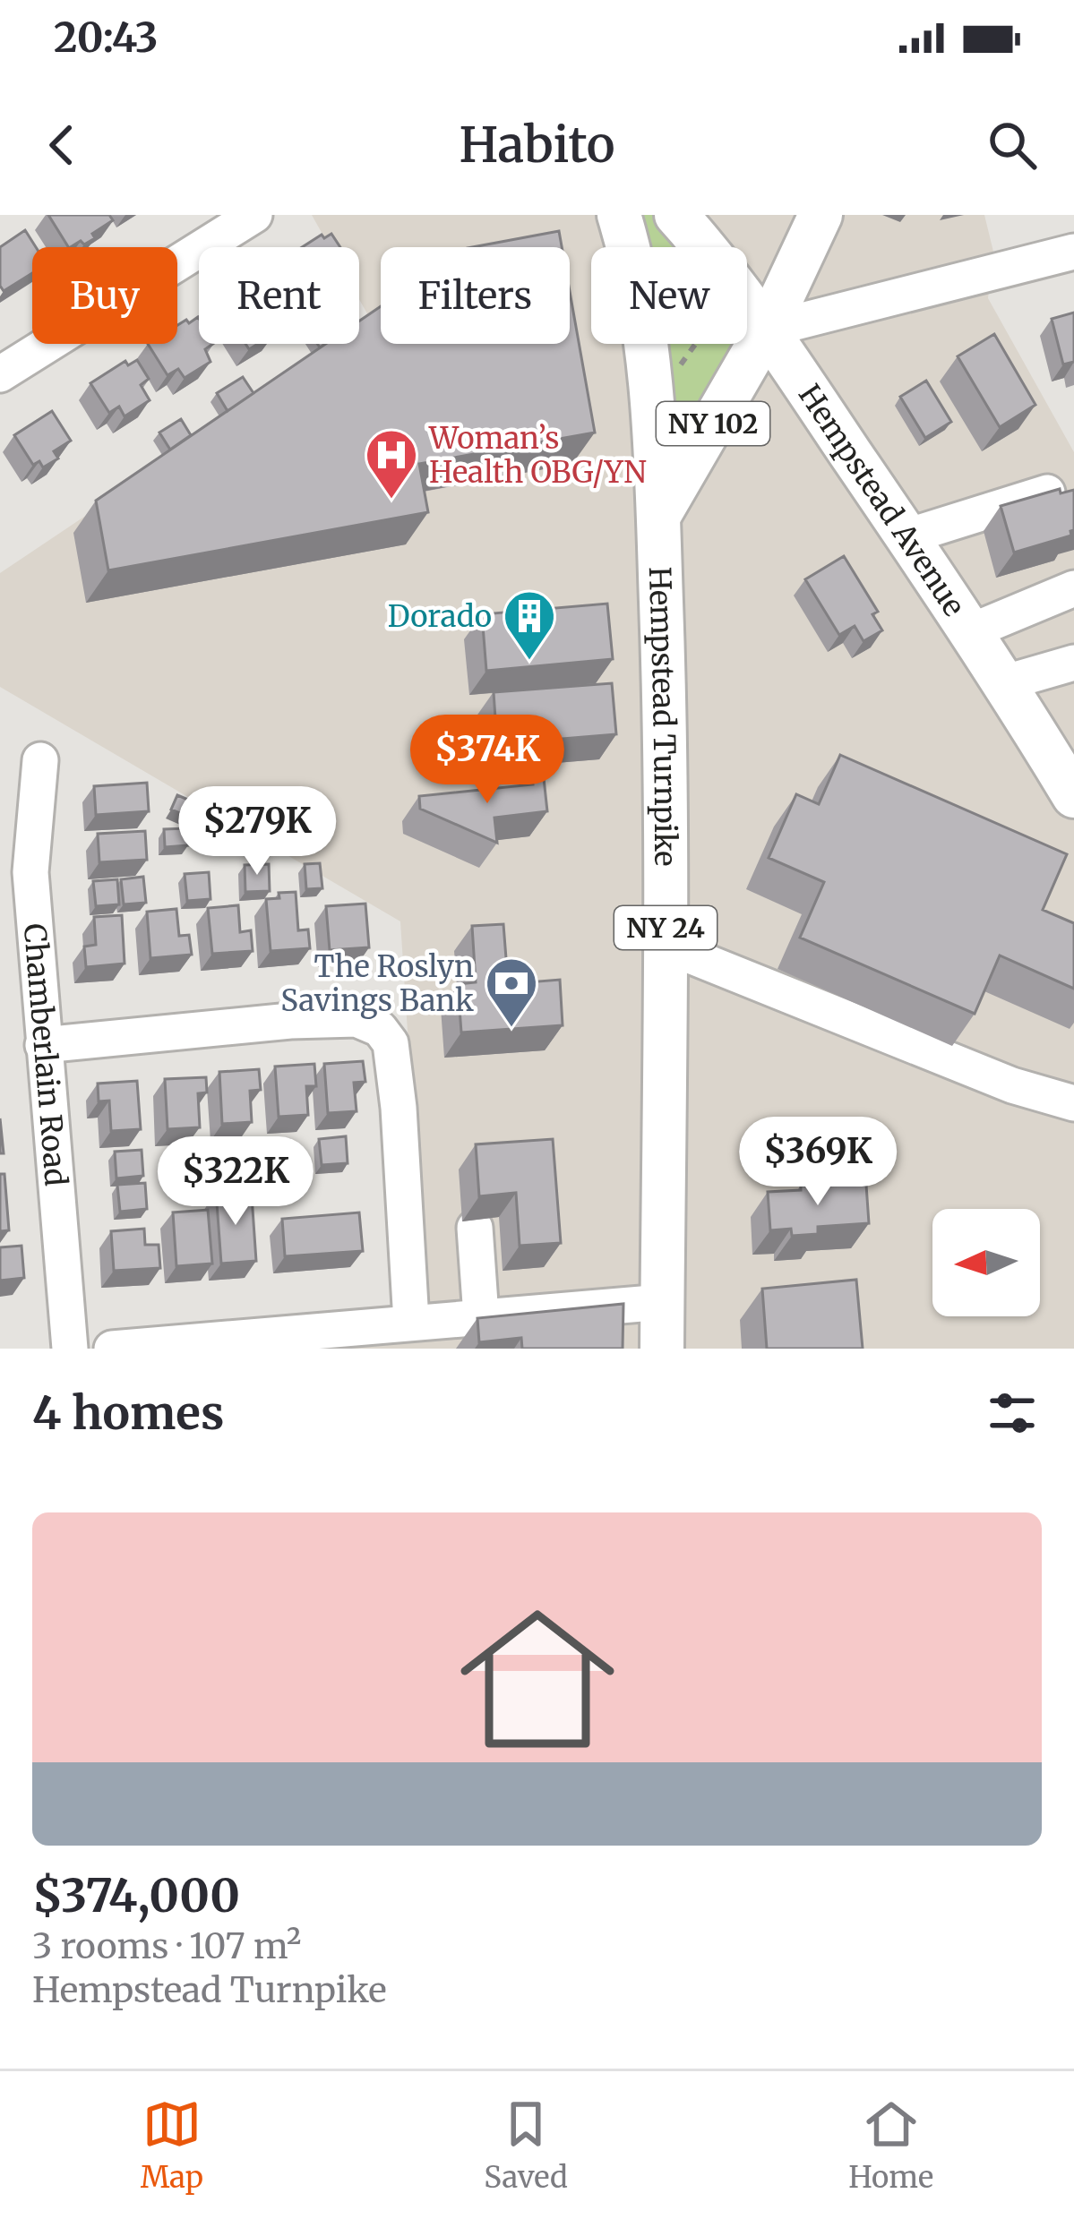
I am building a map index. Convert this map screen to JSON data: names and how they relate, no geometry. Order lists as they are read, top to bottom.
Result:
{
  "streets": {
    "main road": [
      "NY 102",
      "Hempstead Avenue",
      "Hempstead Turnpike",
      "NY 24"
    ],
    "street": ["Chamberlain Road"]
  },
  "crossings": [
    ["NY 102", "Hempstead Avenue"],
    ["NY 102", "Hempstead Turnpike"]
  ],
  "places": {
    "hospital": ["Woman’s Health OBG/YN"],
    "building": ["Dorado"],
    "bank": ["The Roslyn Savings Bank"]
  },
  "north": "left",
  "page": {
    "status": "20:43",
    "header": "Habito",
    "chip": [
      "Buy",
      "Rent",
      "Filters",
      "New"
    ],
    "price": [
      "$374K",
      "$279K",
      "$369K",
      "$322K"
    ],
    "heading": "4 homes",
    "list": [
      {
        "name": "$374,000",
        "note": "3 rooms · 107 m² · Hempstead Turnpike"
      }
    ],
    "tabs": ["Map", "Saved", "Home"]
  }
}
